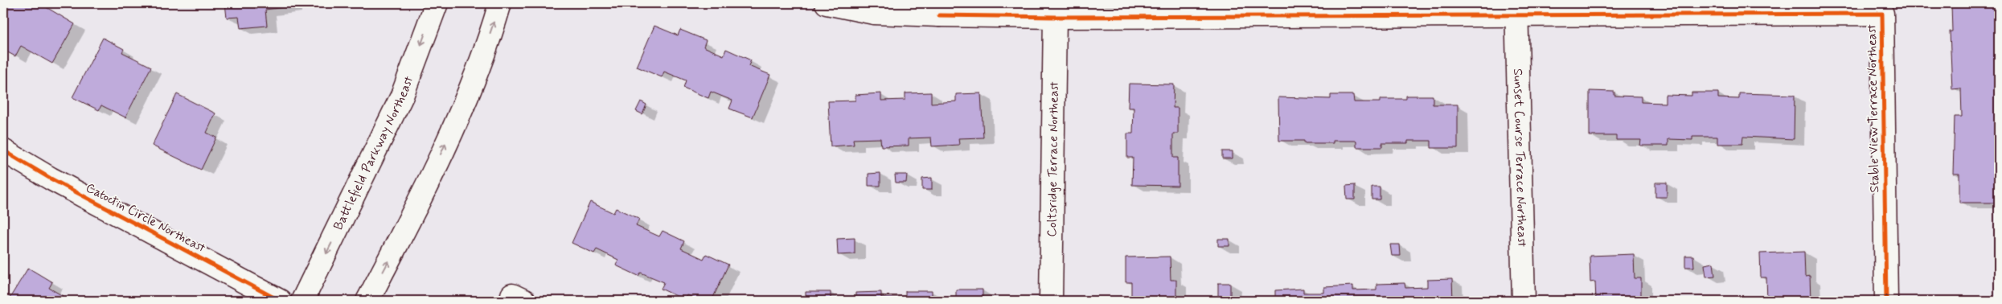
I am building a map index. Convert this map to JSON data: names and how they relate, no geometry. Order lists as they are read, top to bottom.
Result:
{
  "streets": {
    "street": [
      "Stable View Terrace Northeast",
      "Battlefield Parkway Northeast",
      "Sunset Course Terrace Northeast",
      "Coltsridge Terrace Northeast",
      "Catoctin Circle Northeast"
    ]
  },
  "crossings": [
    ["Stable View Terrace Northeast", "Sunset Course Terrace Northeast"],
    ["Stable View Terrace Northeast", "Coltsridge Terrace Northeast"]
  ]
}
